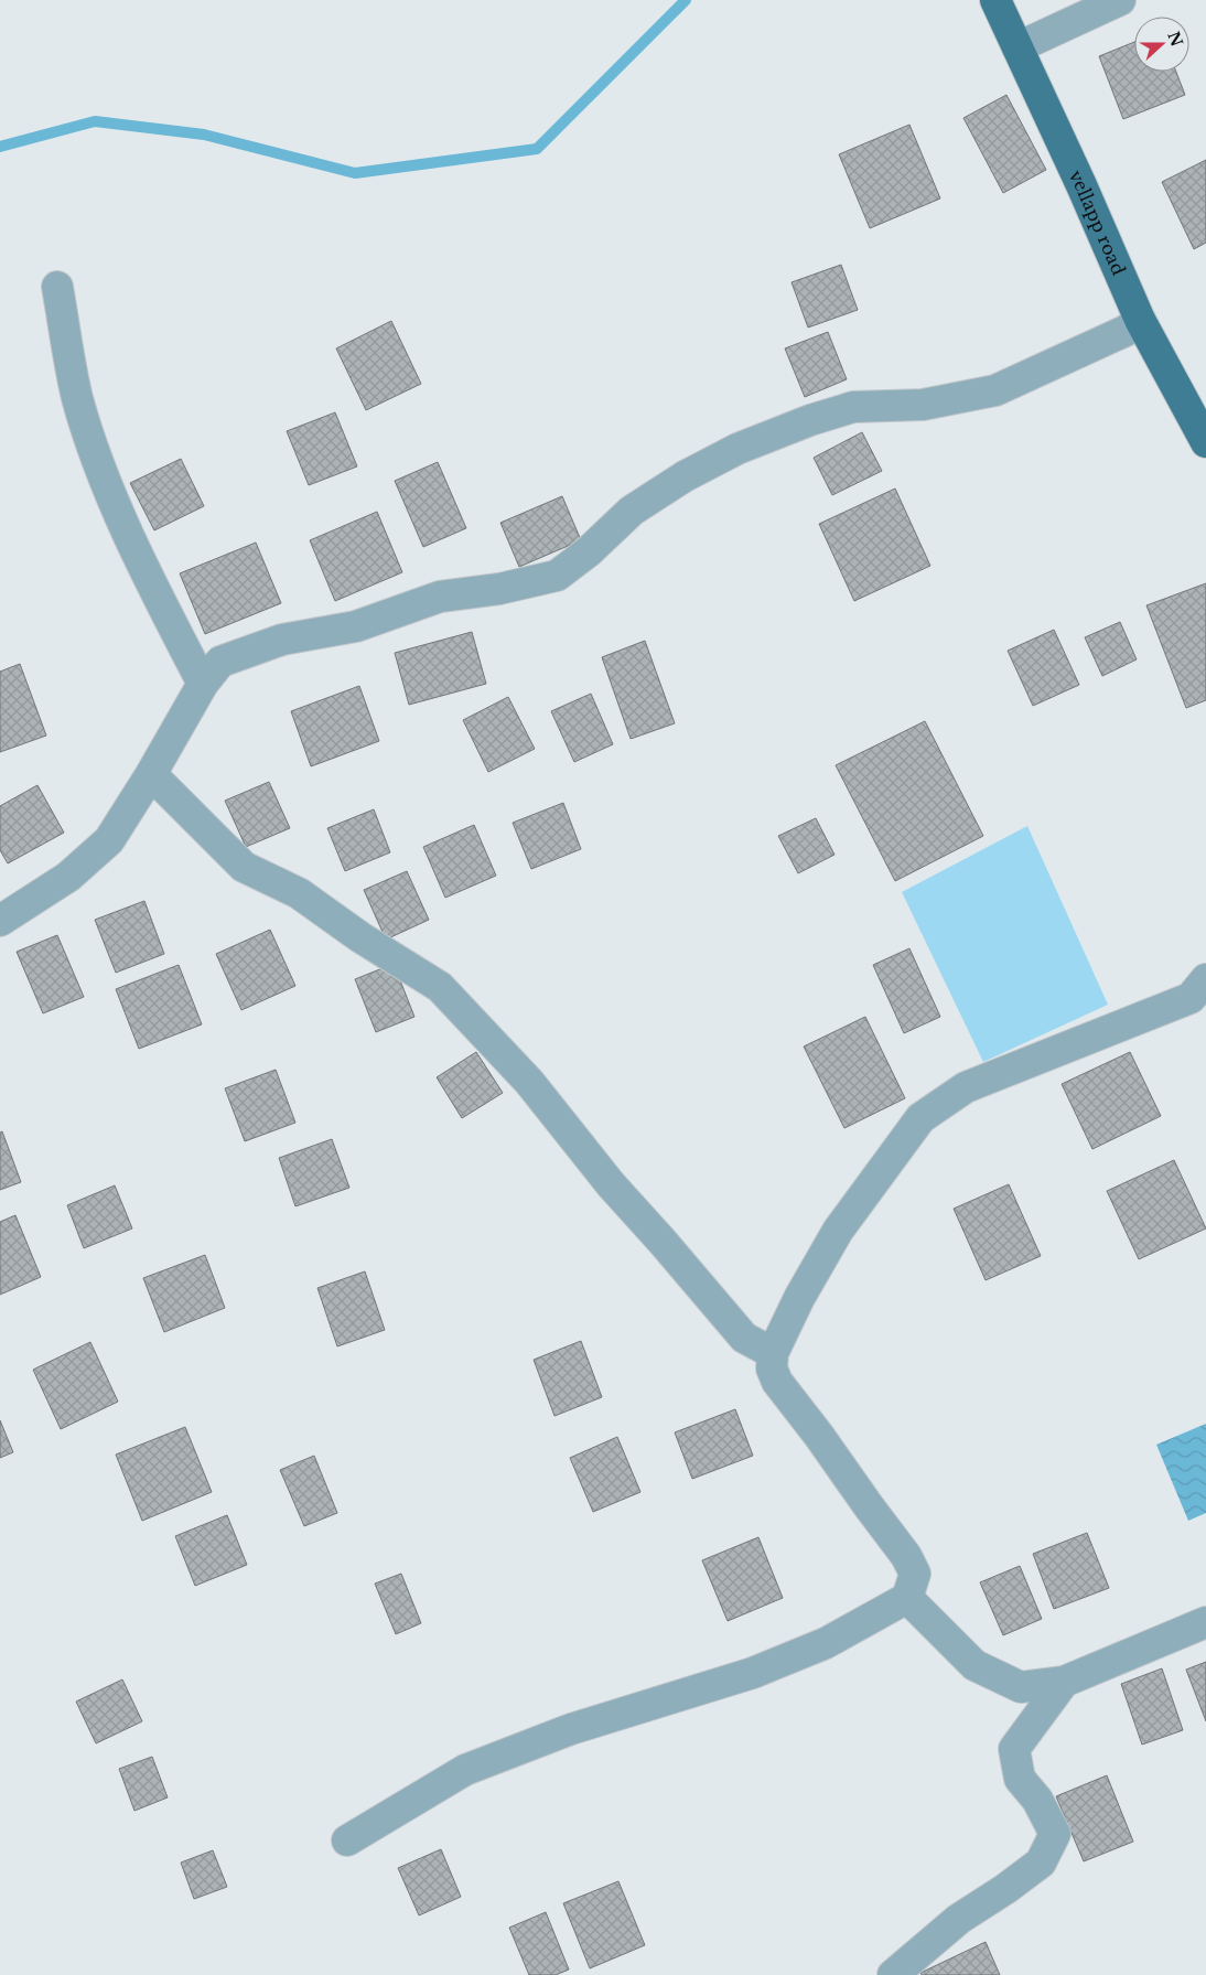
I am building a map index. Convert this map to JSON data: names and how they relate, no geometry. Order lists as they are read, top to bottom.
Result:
{
  "streets": {
    "main road": ["vellapp road"]
  },
  "north": "right"
}
